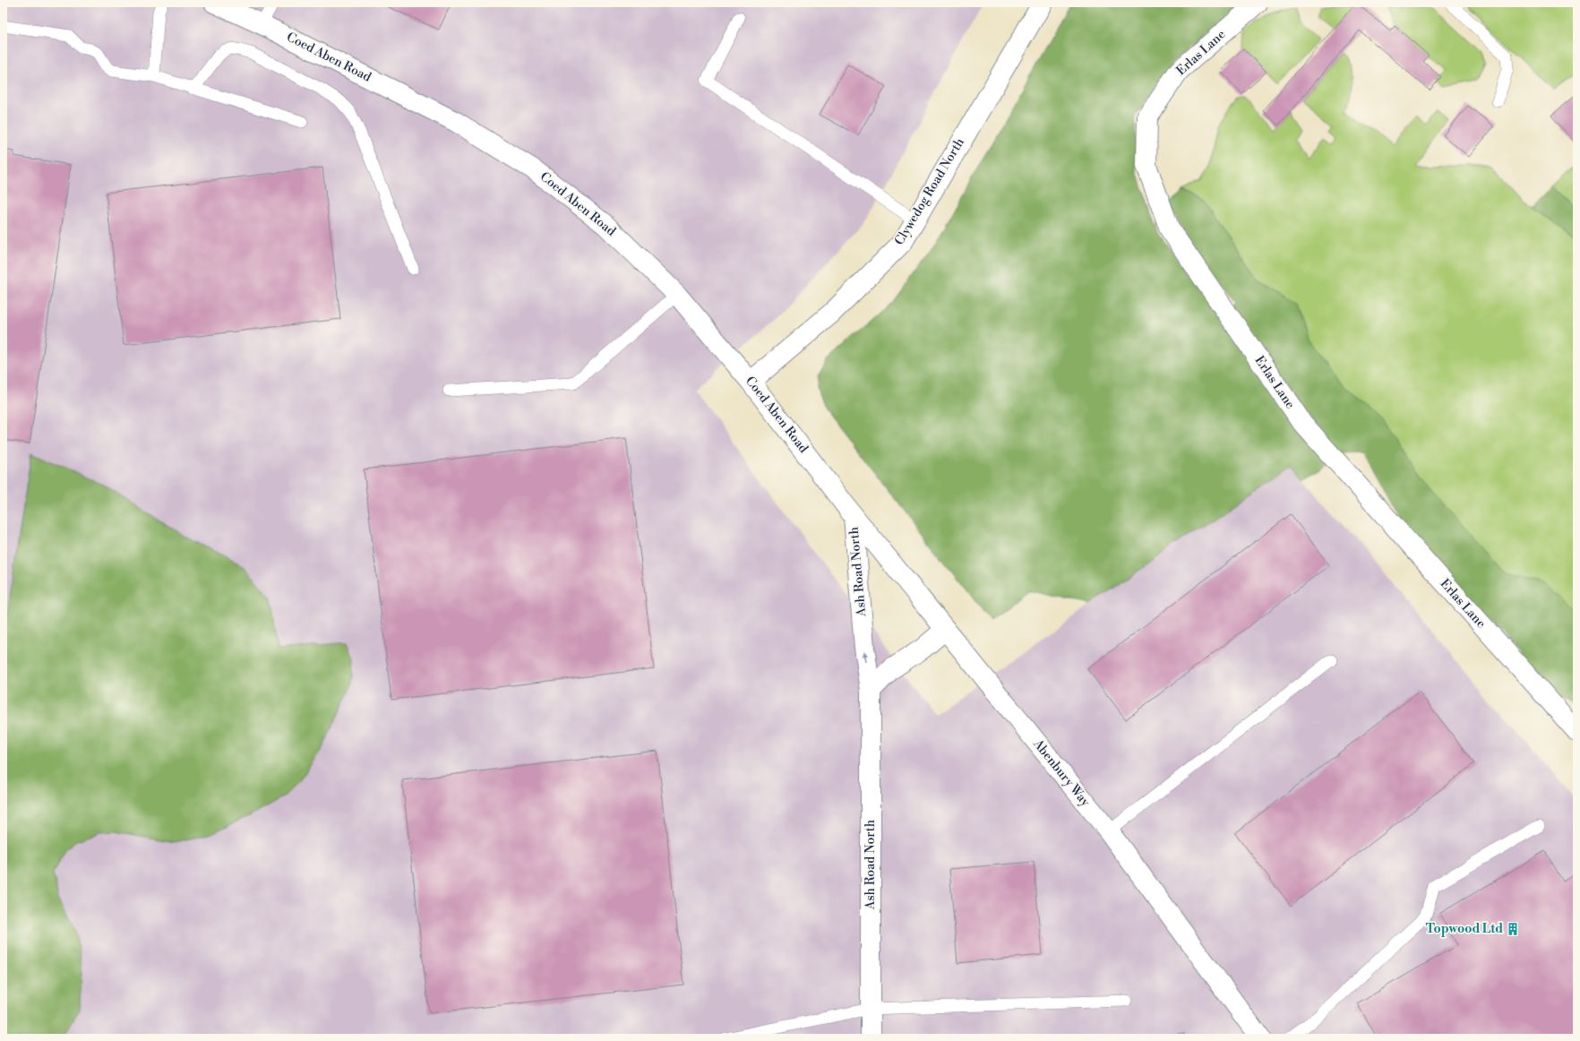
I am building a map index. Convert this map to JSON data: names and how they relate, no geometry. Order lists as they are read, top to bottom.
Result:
{
  "streets": {
    "street": [
      "Erlas Lane",
      "Coed Aben Road",
      "Clywedog Road North",
      "Ash Road North",
      "Abenbury Way"
    ]
  },
  "crossings": [
    ["Coed Aben Road", "Clywedog Road North"],
    ["Coed Aben Road", "Ash Road North"],
    ["Coed Aben Road", "Abenbury Way"],
    ["Ash Road North", "Abenbury Way"]
  ],
  "places": {
    "building": ["Topwood Ltd"]
  }
}
